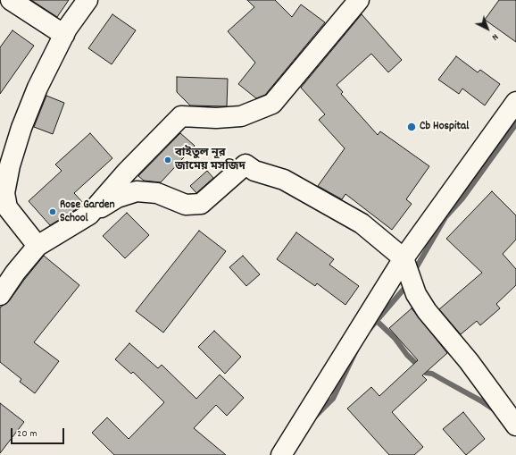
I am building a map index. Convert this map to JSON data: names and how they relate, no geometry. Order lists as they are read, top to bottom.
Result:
{
  "places": ["Cb Hospital", "বাইতুল নূর জামেয় মসজিদ", "Rose Garden School"],
  "scale_bar": "20 m",
  "north": "bottom right"
}
